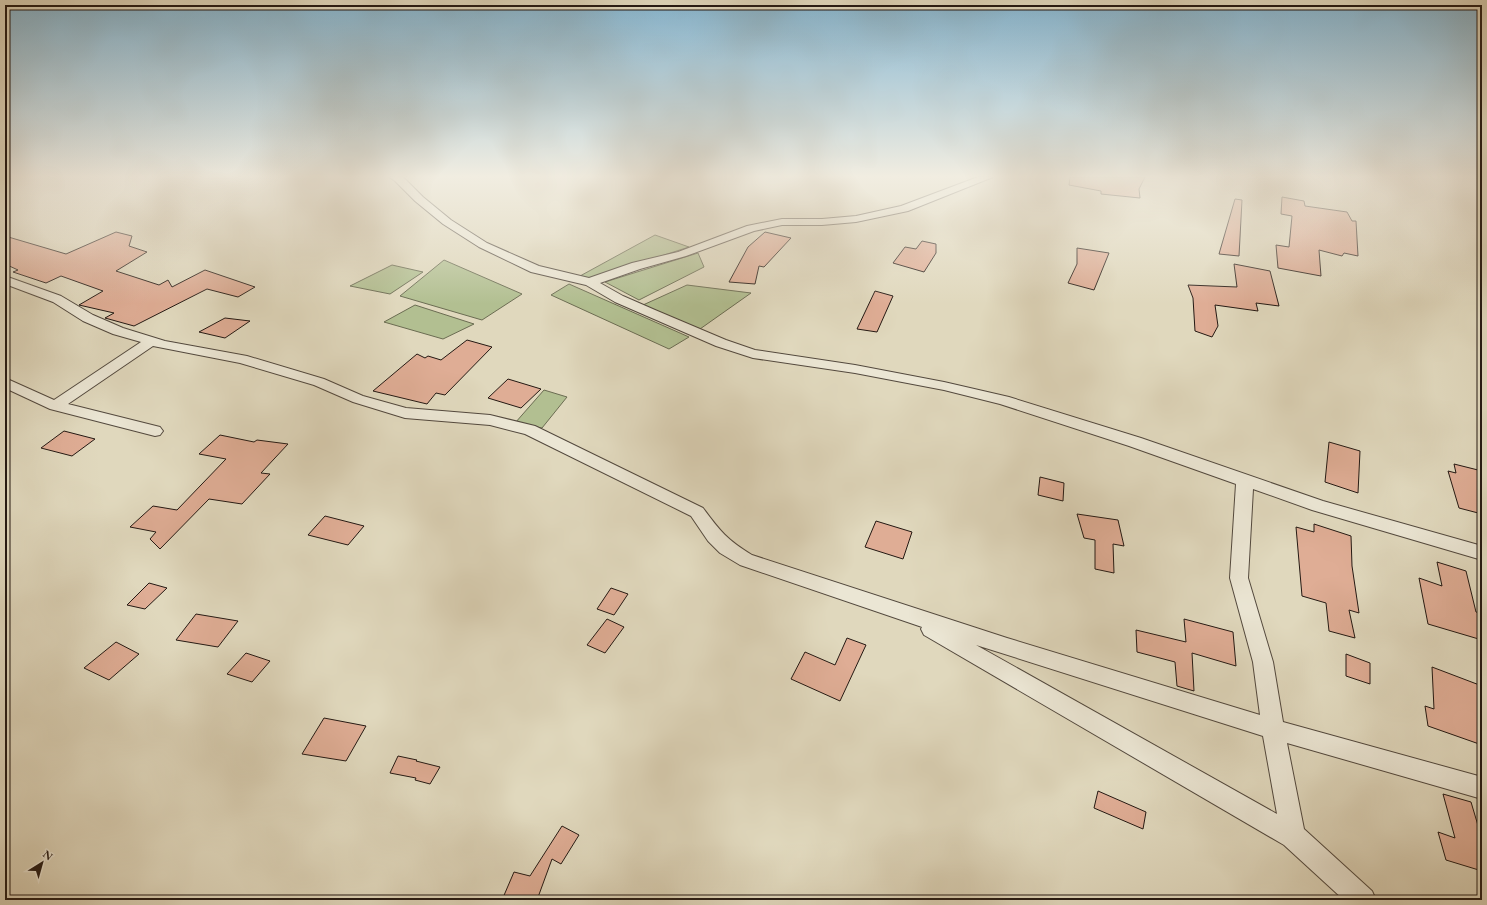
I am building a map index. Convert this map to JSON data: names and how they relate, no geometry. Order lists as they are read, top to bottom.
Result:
{
  "north": "top right"
}
